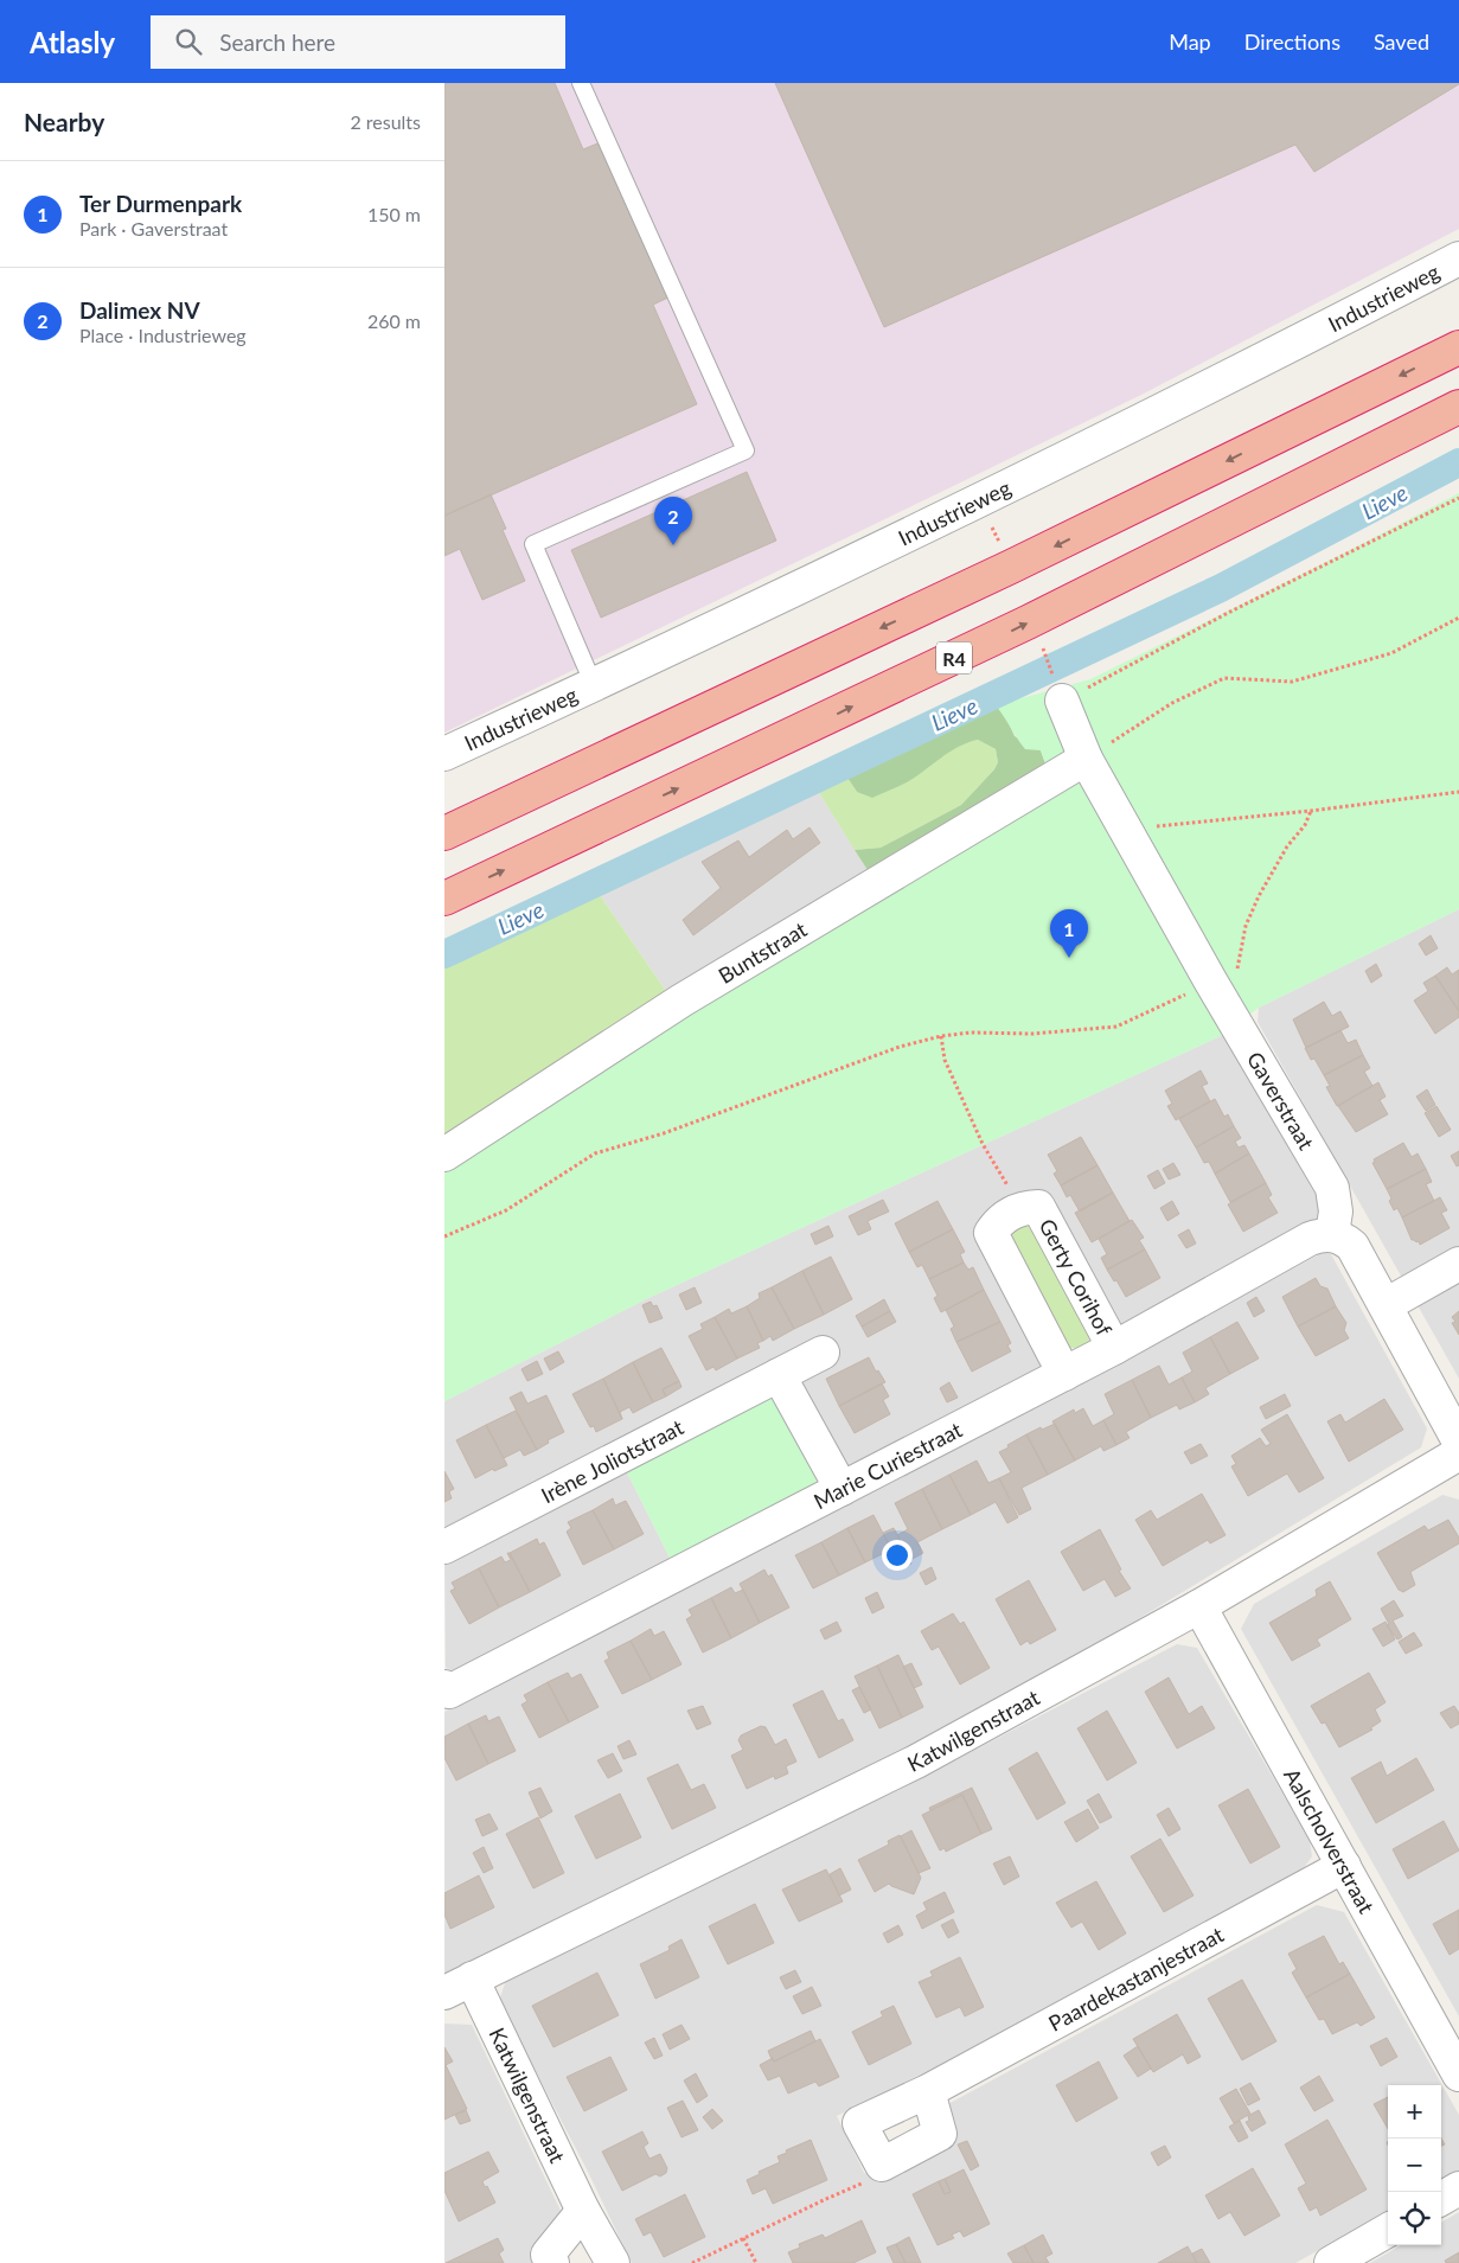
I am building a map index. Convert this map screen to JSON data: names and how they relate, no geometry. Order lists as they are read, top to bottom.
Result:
{
  "streets": {
    "highway": ["R4"],
    "street": [
      "Industrieweg",
      "Buntstraat",
      "Gaverstraat",
      "Gerty Corihof",
      "Irène Joliotstraat",
      "Marie Curiestraat",
      "Katwilgenstraat",
      "Aalscholverstraat",
      "Paardekastanjestraat"
    ]
  },
  "crossings": [
    ["Buntstraat", "Gaverstraat"],
    ["Gaverstraat", "Marie Curiestraat"],
    ["Gerty Corihof", "Marie Curiestraat"],
    ["Katwilgenstraat", "Aalscholverstraat"],
    ["Aalscholverstraat", "Paardekastanjestraat"]
  ],
  "water": ["Lieve"],
  "page": {
    "header": "Atlasly",
    "search": "Search here",
    "nav": ["Map", "Directions", "Saved"],
    "heading": ["Nearby", "2 results"],
    "list": [
      {
        "mark": "1",
        "name": "Ter Durmenpark",
        "note": "Park · Gaverstraat",
        "value": "150 m"
      },
      {
        "mark": "2",
        "name": "Dalimex NV",
        "note": "Place · Industrieweg",
        "value": "260 m"
      }
    ],
    "pins": ["2", "1"],
    "map_buttons": ["+", "−"]
  }
}
